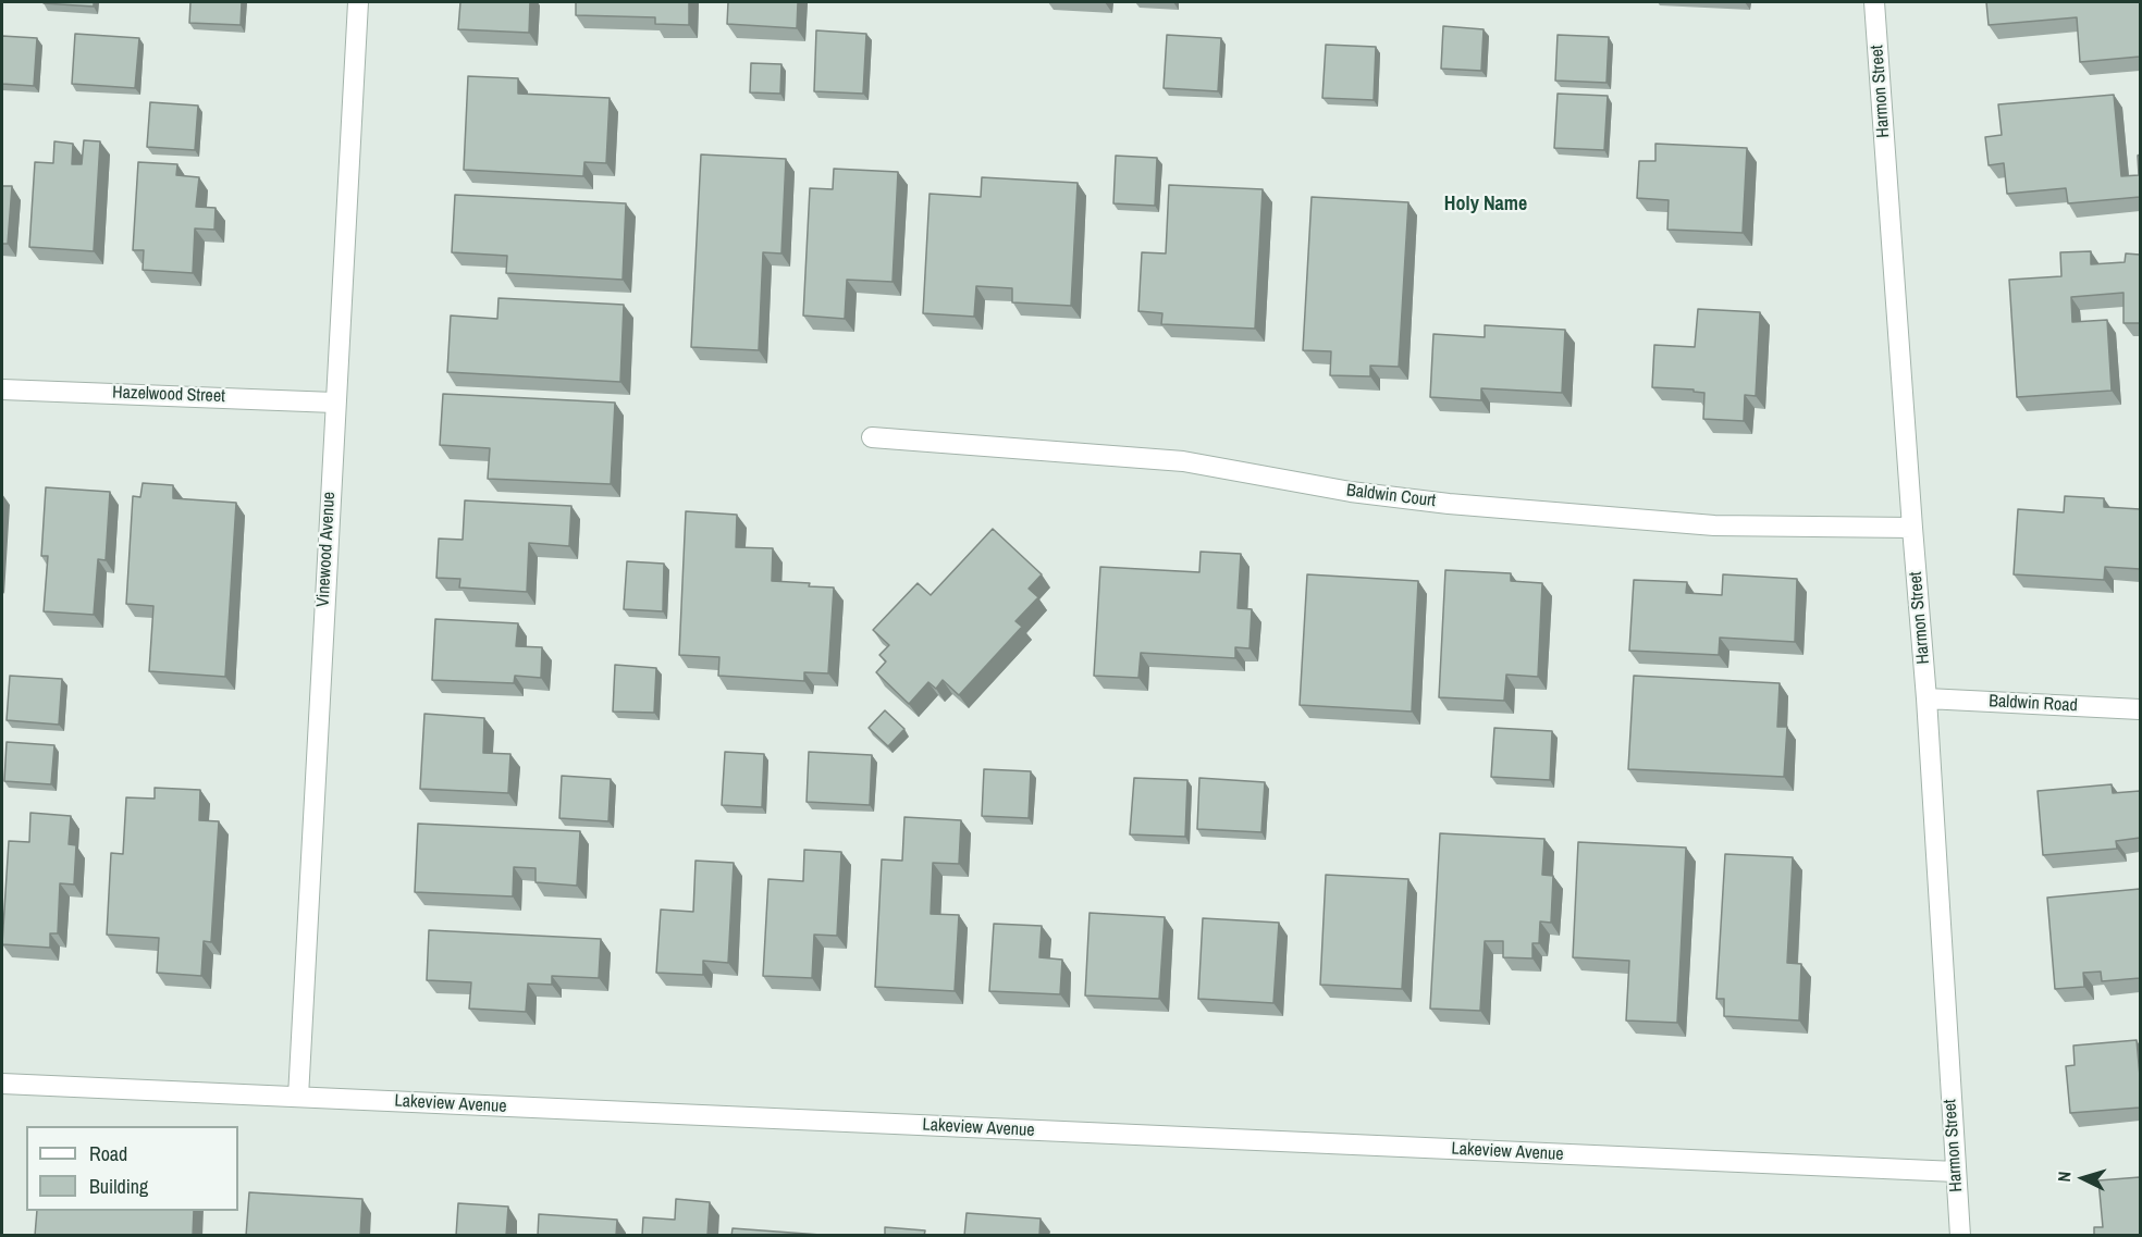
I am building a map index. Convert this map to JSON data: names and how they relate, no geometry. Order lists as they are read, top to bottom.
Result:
{
  "streets": {
    "street": [
      "Harmon Street",
      "Hazelwood Street",
      "Baldwin Court",
      "Vinewood Avenue",
      "Baldwin Road",
      "Lakeview Avenue"
    ]
  },
  "crossings": [
    ["Harmon Street", "Baldwin Court"],
    ["Harmon Street", "Baldwin Road"],
    ["Harmon Street", "Lakeview Avenue"],
    ["Hazelwood Street", "Vinewood Avenue"],
    ["Vinewood Avenue", "Lakeview Avenue"]
  ],
  "districts": ["Holy Name"],
  "legend": ["Road", "Building"],
  "north": "left"
}
